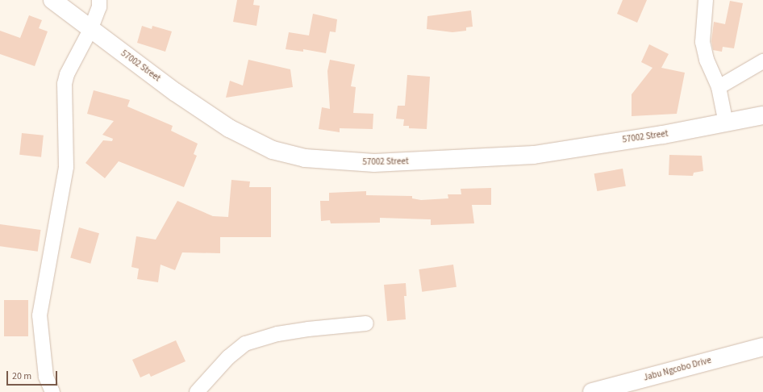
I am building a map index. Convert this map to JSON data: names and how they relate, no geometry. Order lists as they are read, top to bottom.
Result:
{
  "streets": {
    "street": ["57002 Street", "Jabu Ngcobo Drive"]
  },
  "scale_bar": "20 m"
}
